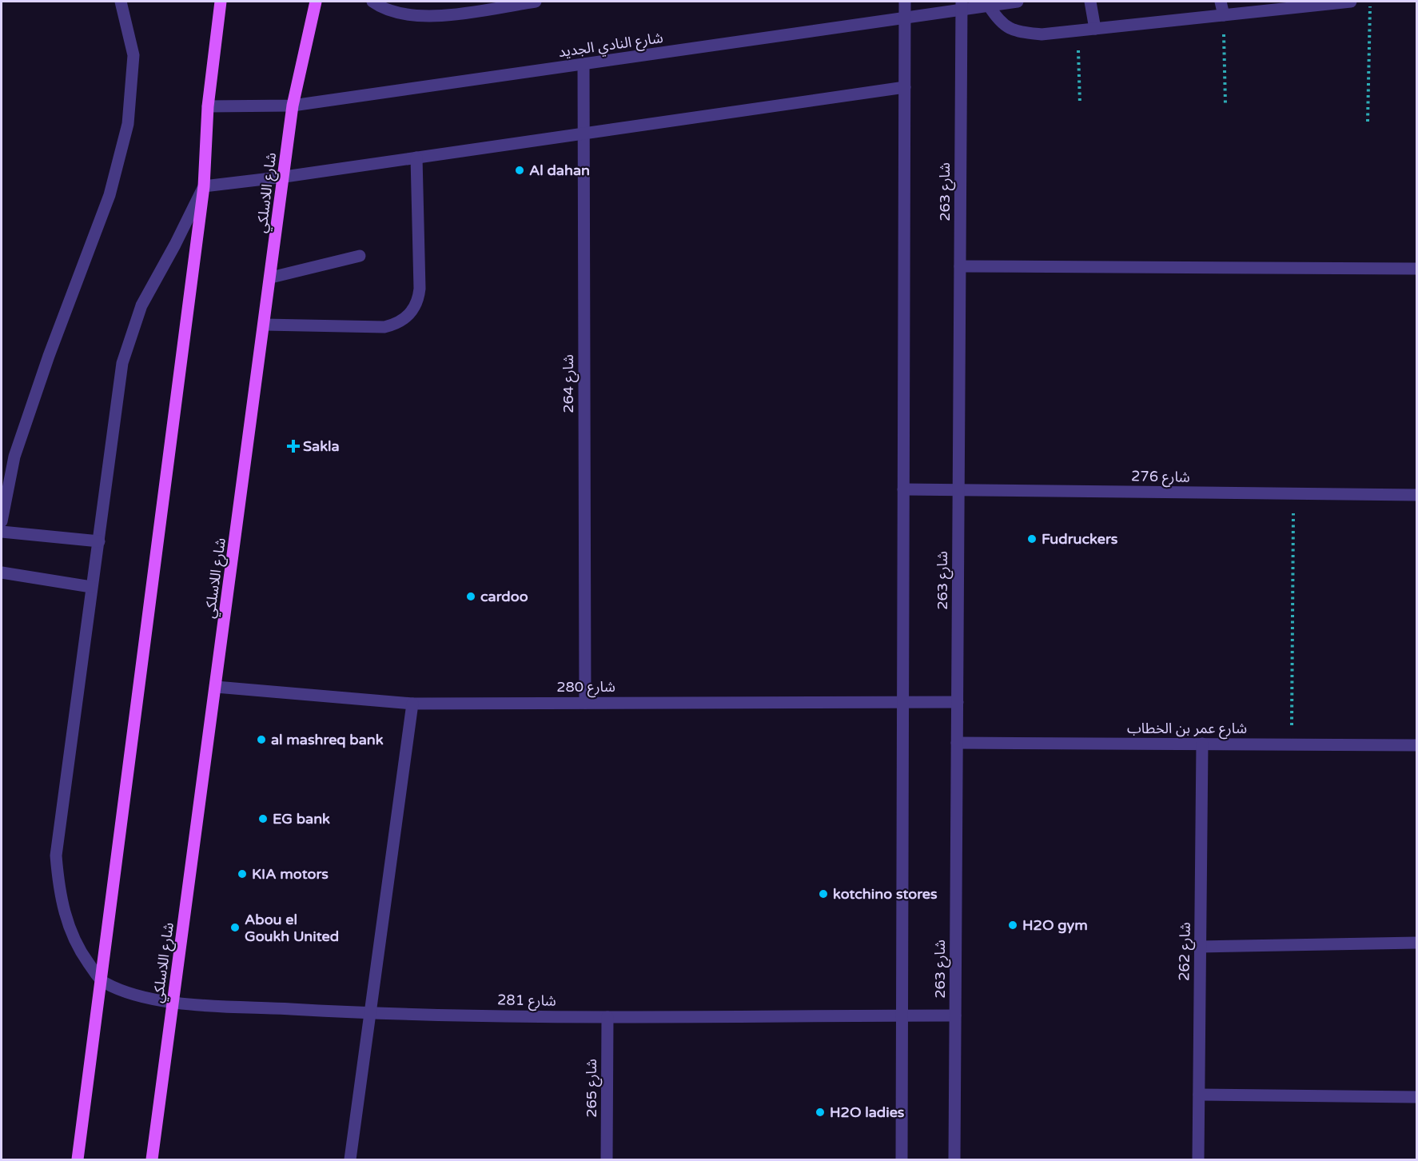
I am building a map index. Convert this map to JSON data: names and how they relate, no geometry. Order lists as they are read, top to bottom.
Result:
{
  "streets": {
    "main road": ["شارع اللاسلكي"],
    "street": [
      "شارع النادي الجديد",
      "شارع 263",
      "شارع 264",
      "شارع 276",
      "شارع 280",
      "شارع عمر بن الخطاب",
      "شارع 262",
      "شارع 281",
      "شارع 265"
    ]
  },
  "crossings": [
    ["شارع النادي الجديد", "شارع 263"],
    ["شارع النادي الجديد", "شارع اللاسلكي"],
    ["شارع النادي الجديد", "شارع 264"],
    ["شارع 263", "شارع 276"],
    ["شارع 263", "شارع 280"],
    ["شارع 263", "شارع عمر بن الخطاب"],
    ["شارع 263", "شارع 281"],
    ["شارع اللاسلكي", "شارع 280"],
    ["شارع اللاسلكي", "شارع 281"],
    ["شارع 264", "شارع 280"],
    ["شارع عمر بن الخطاب", "شارع 262"],
    ["شارع 281", "شارع 265"]
  ],
  "places": {
    "other": [
      "Al dahan",
      "Fudruckers",
      "cardoo",
      "al mashreq bank",
      "EG bank",
      "KIA motors",
      "kotchino stores",
      "H2O gym",
      "Abou el Goukh United",
      "H2O ladies"
    ],
    "health": ["Sakla"]
  }
}
